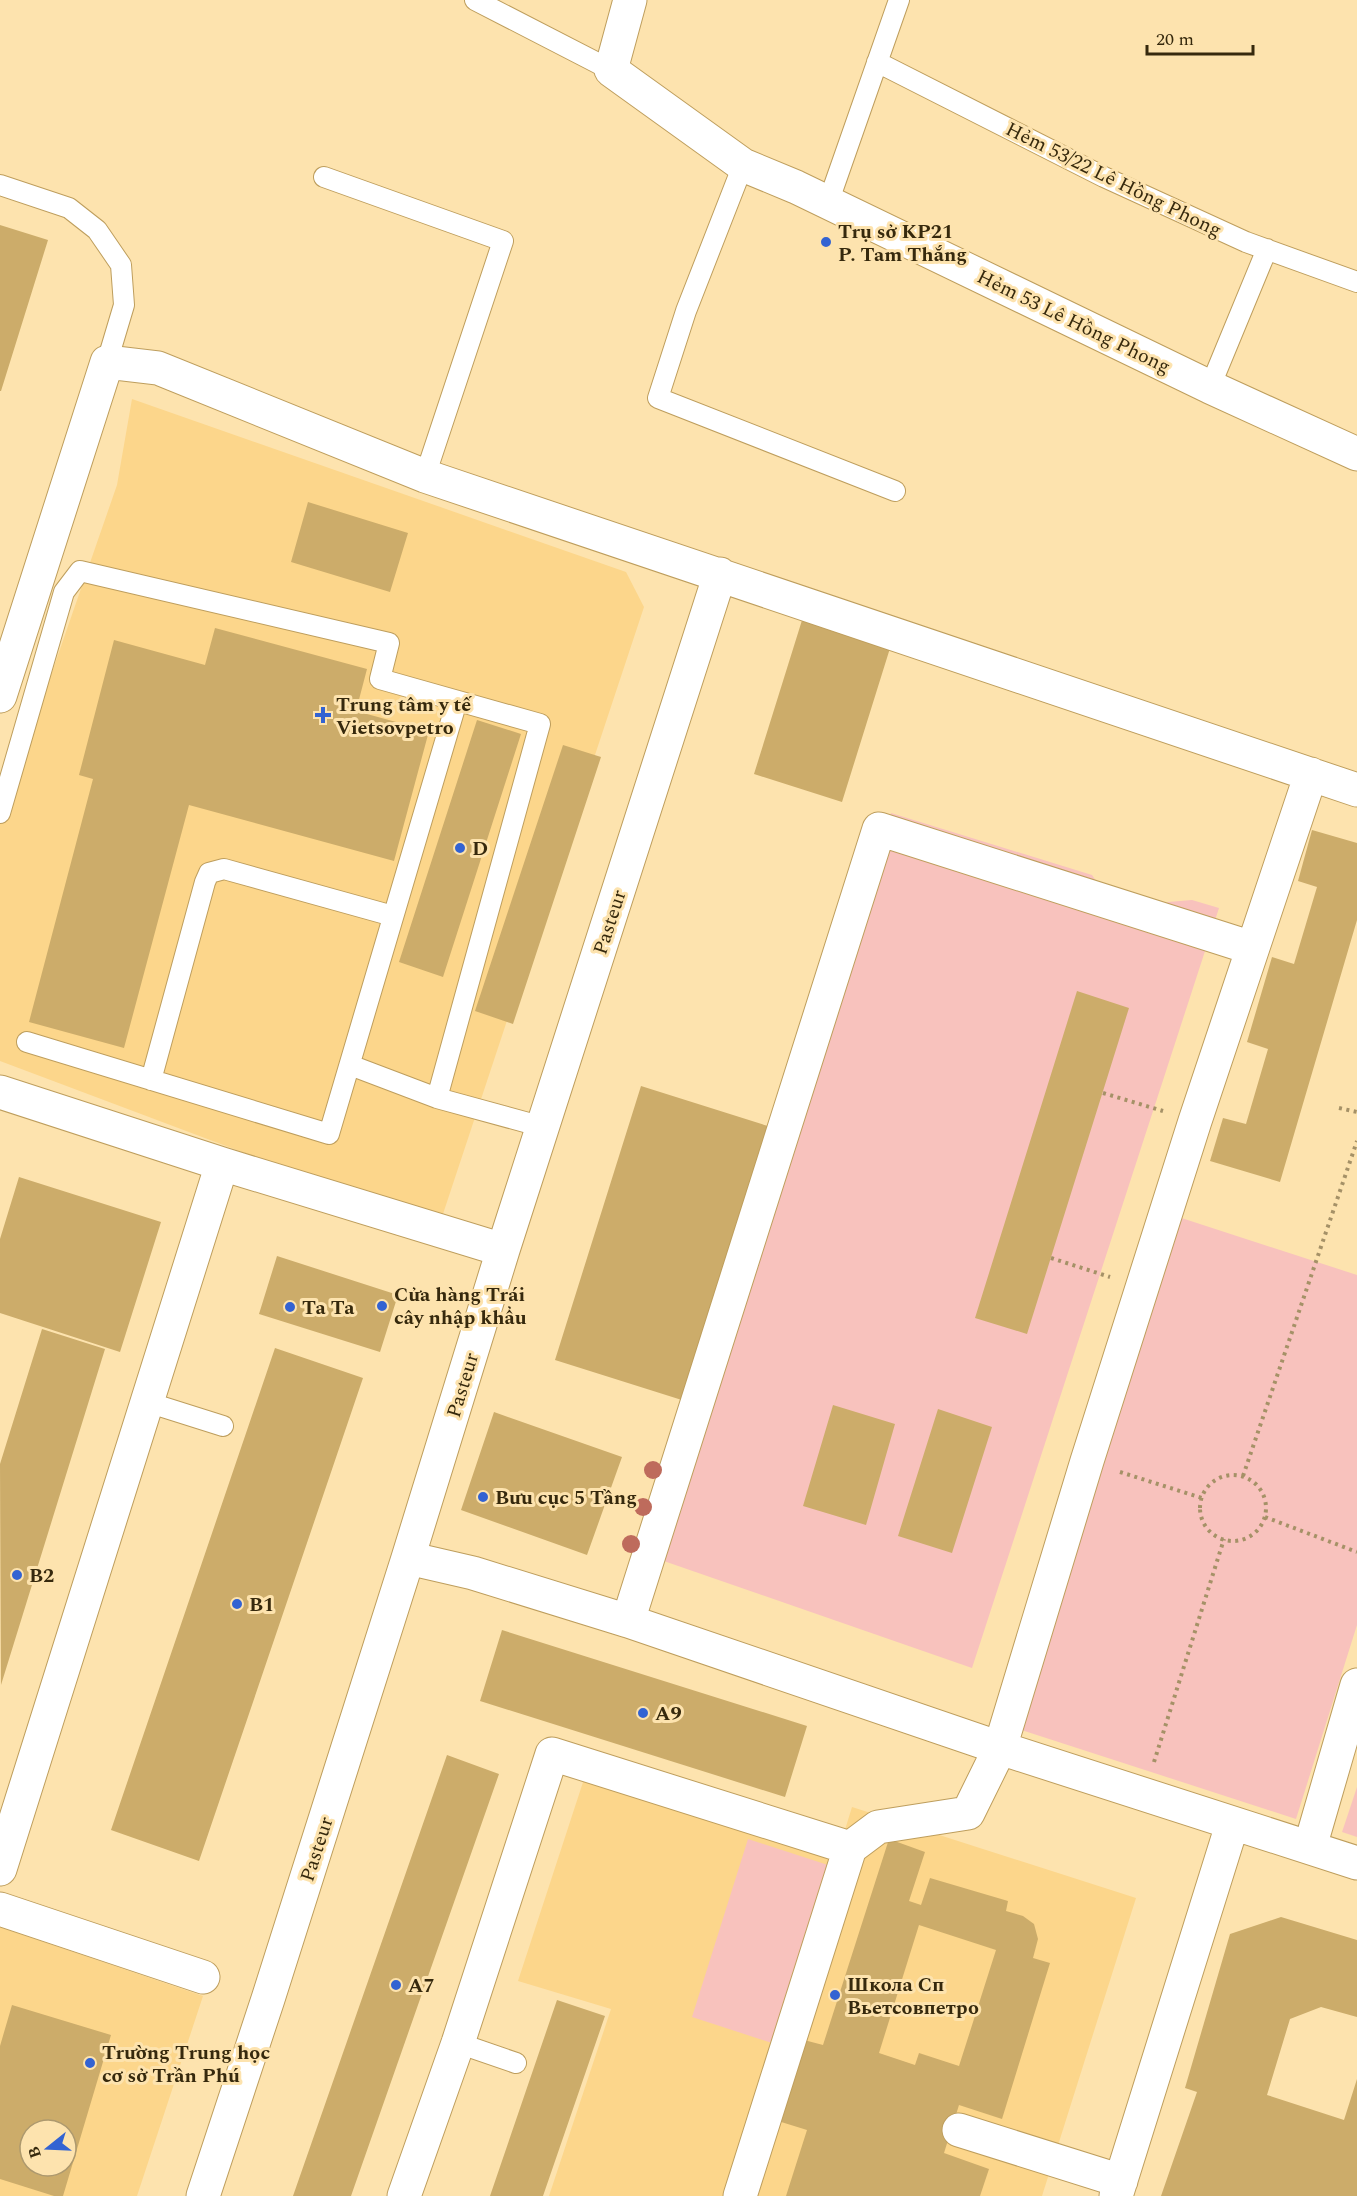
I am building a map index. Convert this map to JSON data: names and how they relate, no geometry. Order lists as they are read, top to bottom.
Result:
{
  "streets": {
    "street": ["Hẻm 53 Lê Hồng Phong", "Pasteur"],
    "lane": ["Hẻm 53/22 Lê Hồng Phong"]
  },
  "places": {
    "other": [
      "Trụ sở KP21 P. Tam Thắng",
      "D",
      "Cửa hàng Trái cây nhập khẩu",
      "Ta Ta",
      "Bưu cục 5 Tầng",
      "B2",
      "B1",
      "A9",
      "A7",
      "Школа Сп Вьетсовпетро",
      "Trường Trung học cơ sở Trần Phú"
    ],
    "health": ["Trung tâm y tế Vietsovpetro"]
  },
  "scale_bar": "20 m",
  "north": "left"
}
